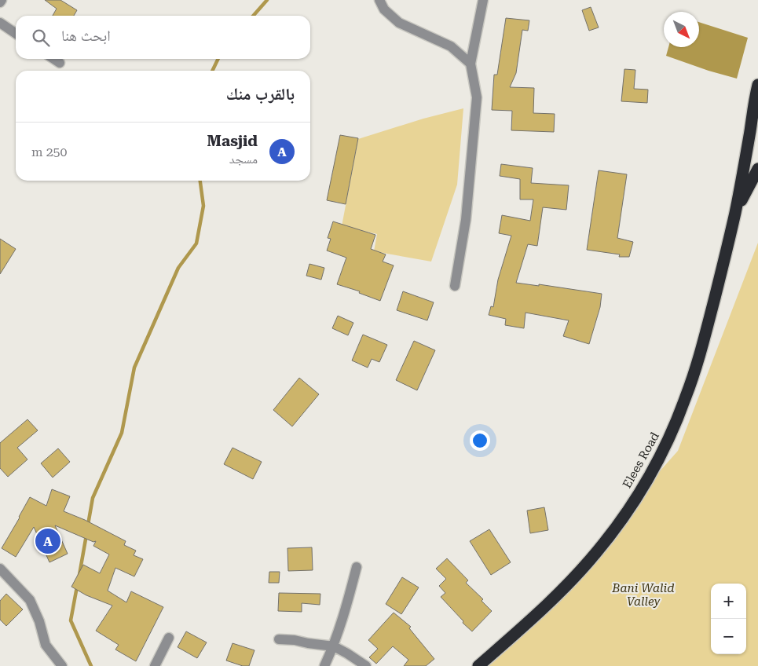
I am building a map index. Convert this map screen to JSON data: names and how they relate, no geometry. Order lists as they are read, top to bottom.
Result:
{
  "streets": {
    "highway": ["Elees Road"]
  },
  "parks": ["Bani Walid Valley"],
  "north": "bottom right",
  "page": {
    "search": "ابحث هنا",
    "heading": "بالقرب منك",
    "list": [
      {
        "mark": "A",
        "name": "Masjid",
        "note": "مسجد",
        "value": "250 m"
      }
    ],
    "pins": "A",
    "map_buttons": ["+", "−"]
  }
}
